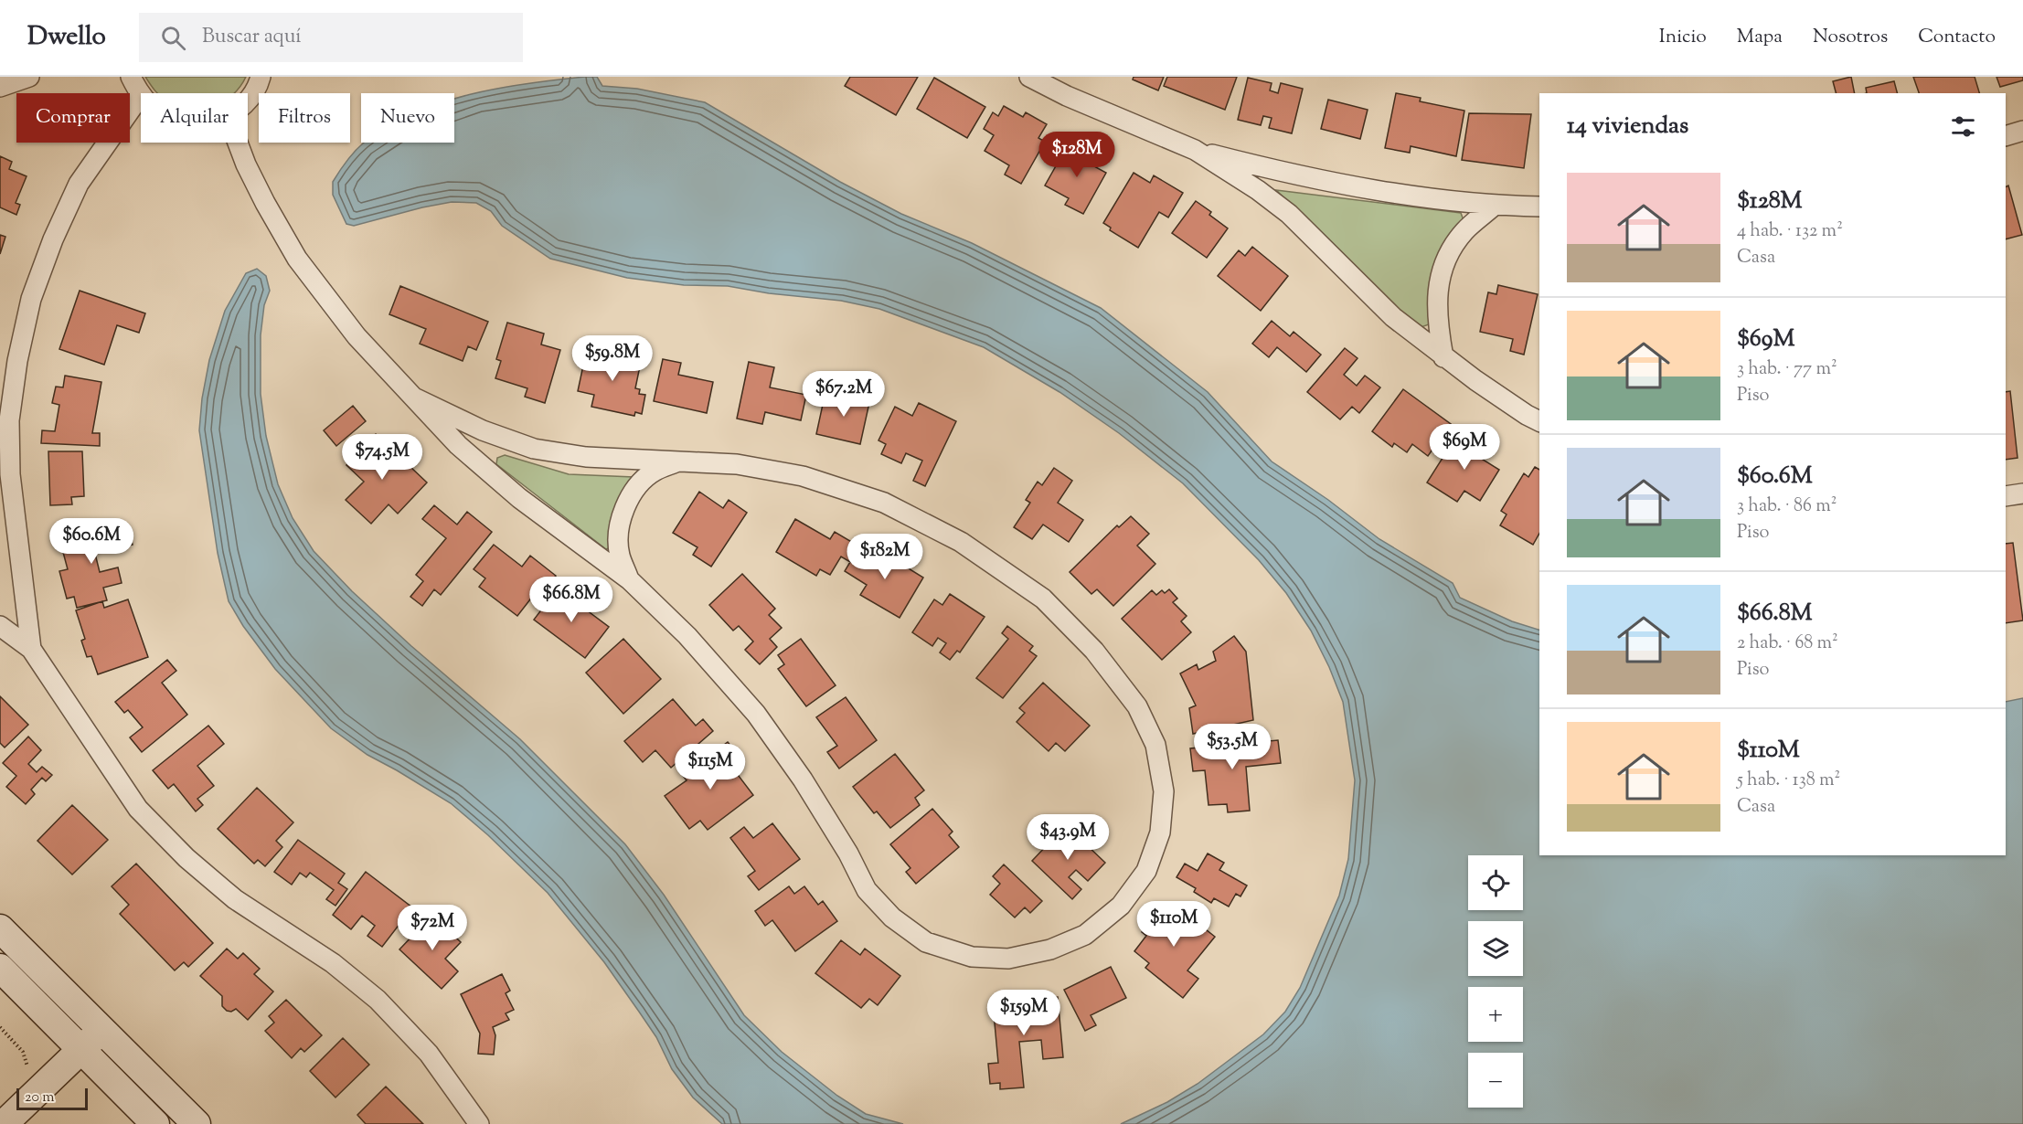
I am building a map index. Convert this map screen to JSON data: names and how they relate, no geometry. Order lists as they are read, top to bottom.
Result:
{
  "scale_bar": "20 m",
  "page": {
    "header": "Dwello",
    "search": "Buscar aquí",
    "nav": [
      "Inicio",
      "Mapa",
      "Nosotros",
      "Contacto"
    ],
    "chip": [
      "Comprar",
      "Alquilar",
      "Filtros",
      "Nuevo"
    ],
    "heading": "14 viviendas",
    "price": [
      "$128M",
      "$59.8M",
      "$67.2M",
      "$69M",
      "$74.5M",
      "$60.6M",
      "$182M",
      "$66.8M",
      "$53.5M",
      "$115M",
      "$43.9M",
      "$110M",
      "$72M",
      "$159M"
    ],
    "list": [
      {
        "name": "$128M",
        "note": "4 hab. · 132 m² · Casa"
      },
      {
        "name": "$69M",
        "note": "3 hab. · 77 m² · Piso"
      },
      {
        "name": "$60.6M",
        "note": "3 hab. · 86 m² · Piso"
      },
      {
        "name": "$66.8M",
        "note": "2 hab. · 68 m² · Piso"
      },
      {
        "name": "$110M",
        "note": "5 hab. · 138 m² · Casa"
      }
    ],
    "map_buttons": ["+", "−"],
    "scale": "20 m"
  }
}
